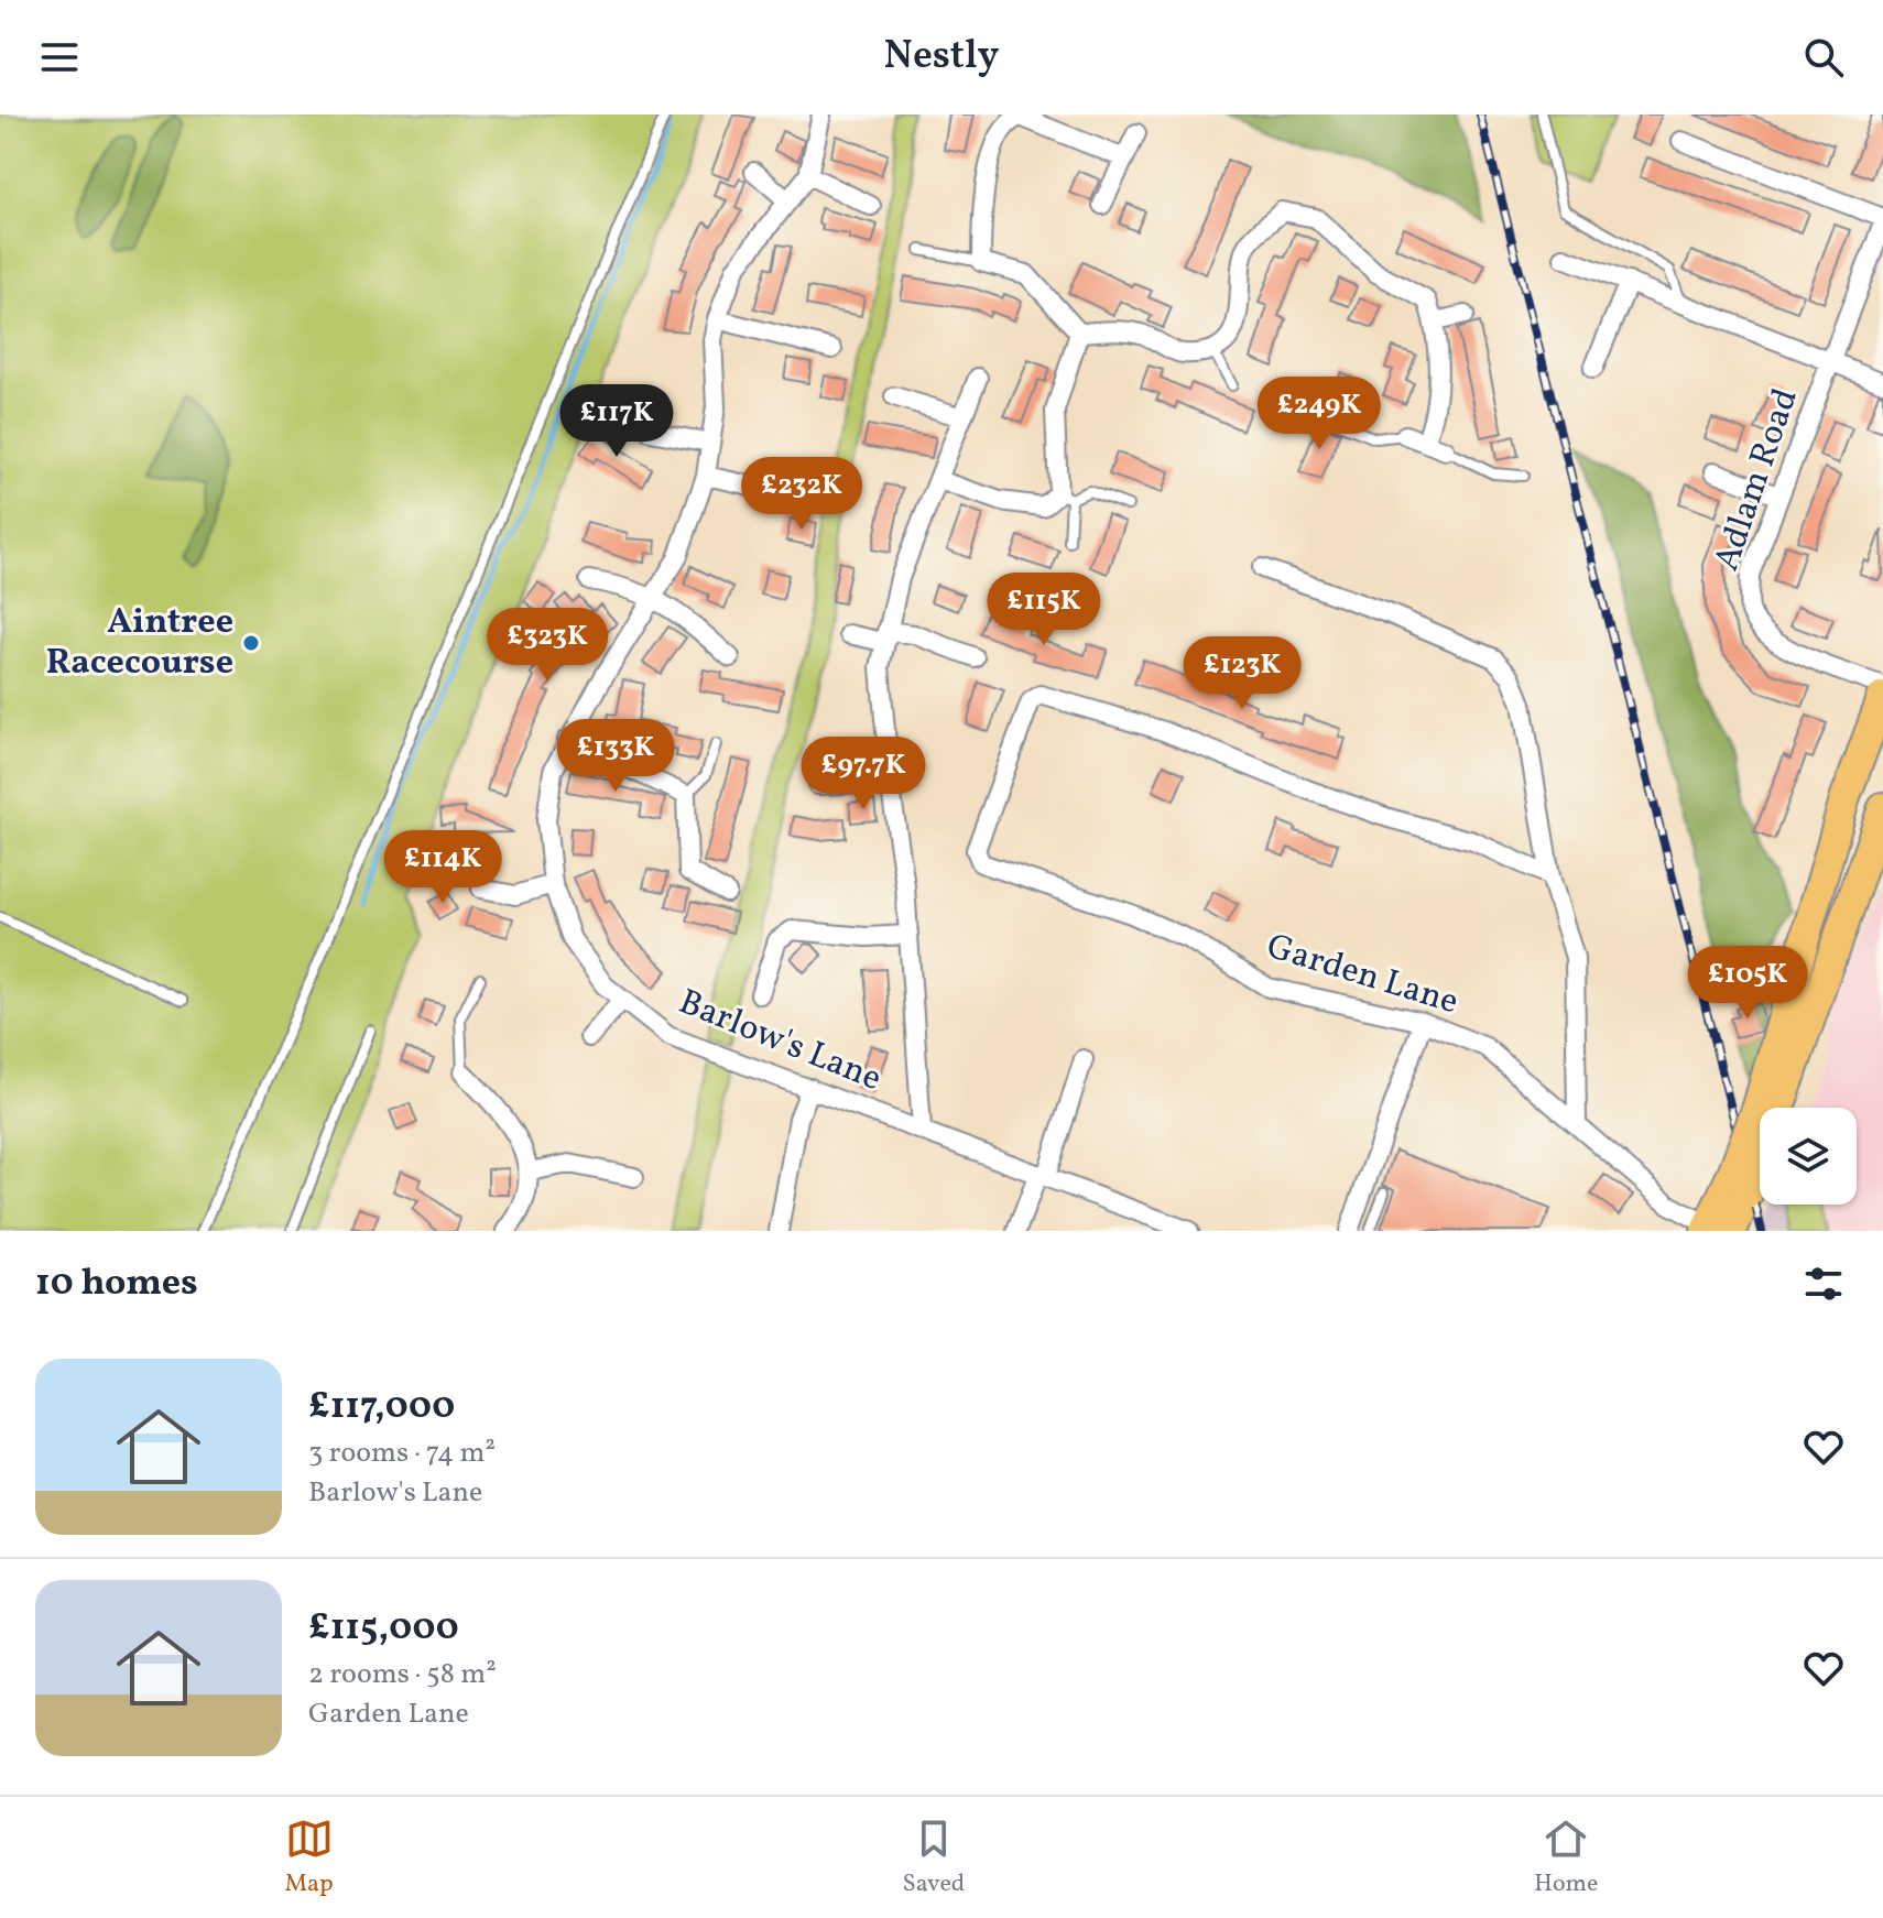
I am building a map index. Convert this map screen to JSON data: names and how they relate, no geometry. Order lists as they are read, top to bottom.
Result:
{
  "streets": {
    "street": ["Adlam Road", "Garden Lane", "Barlow's Lane"]
  },
  "places": ["Aintree Racecourse"],
  "page": {
    "header": "Nestly",
    "price": [
      "£249K",
      "£117K",
      "£232K",
      "£115K",
      "£323K",
      "£123K",
      "£133K",
      "£97.7K",
      "£114K",
      "£105K"
    ],
    "heading": "10 homes",
    "list": [
      {
        "name": "£117,000",
        "note": "3 rooms · 74 m² · Barlow's Lane"
      },
      {
        "name": "£115,000",
        "note": "2 rooms · 58 m² · Garden Lane"
      }
    ],
    "tabs": ["Map", "Saved", "Home"]
  }
}
